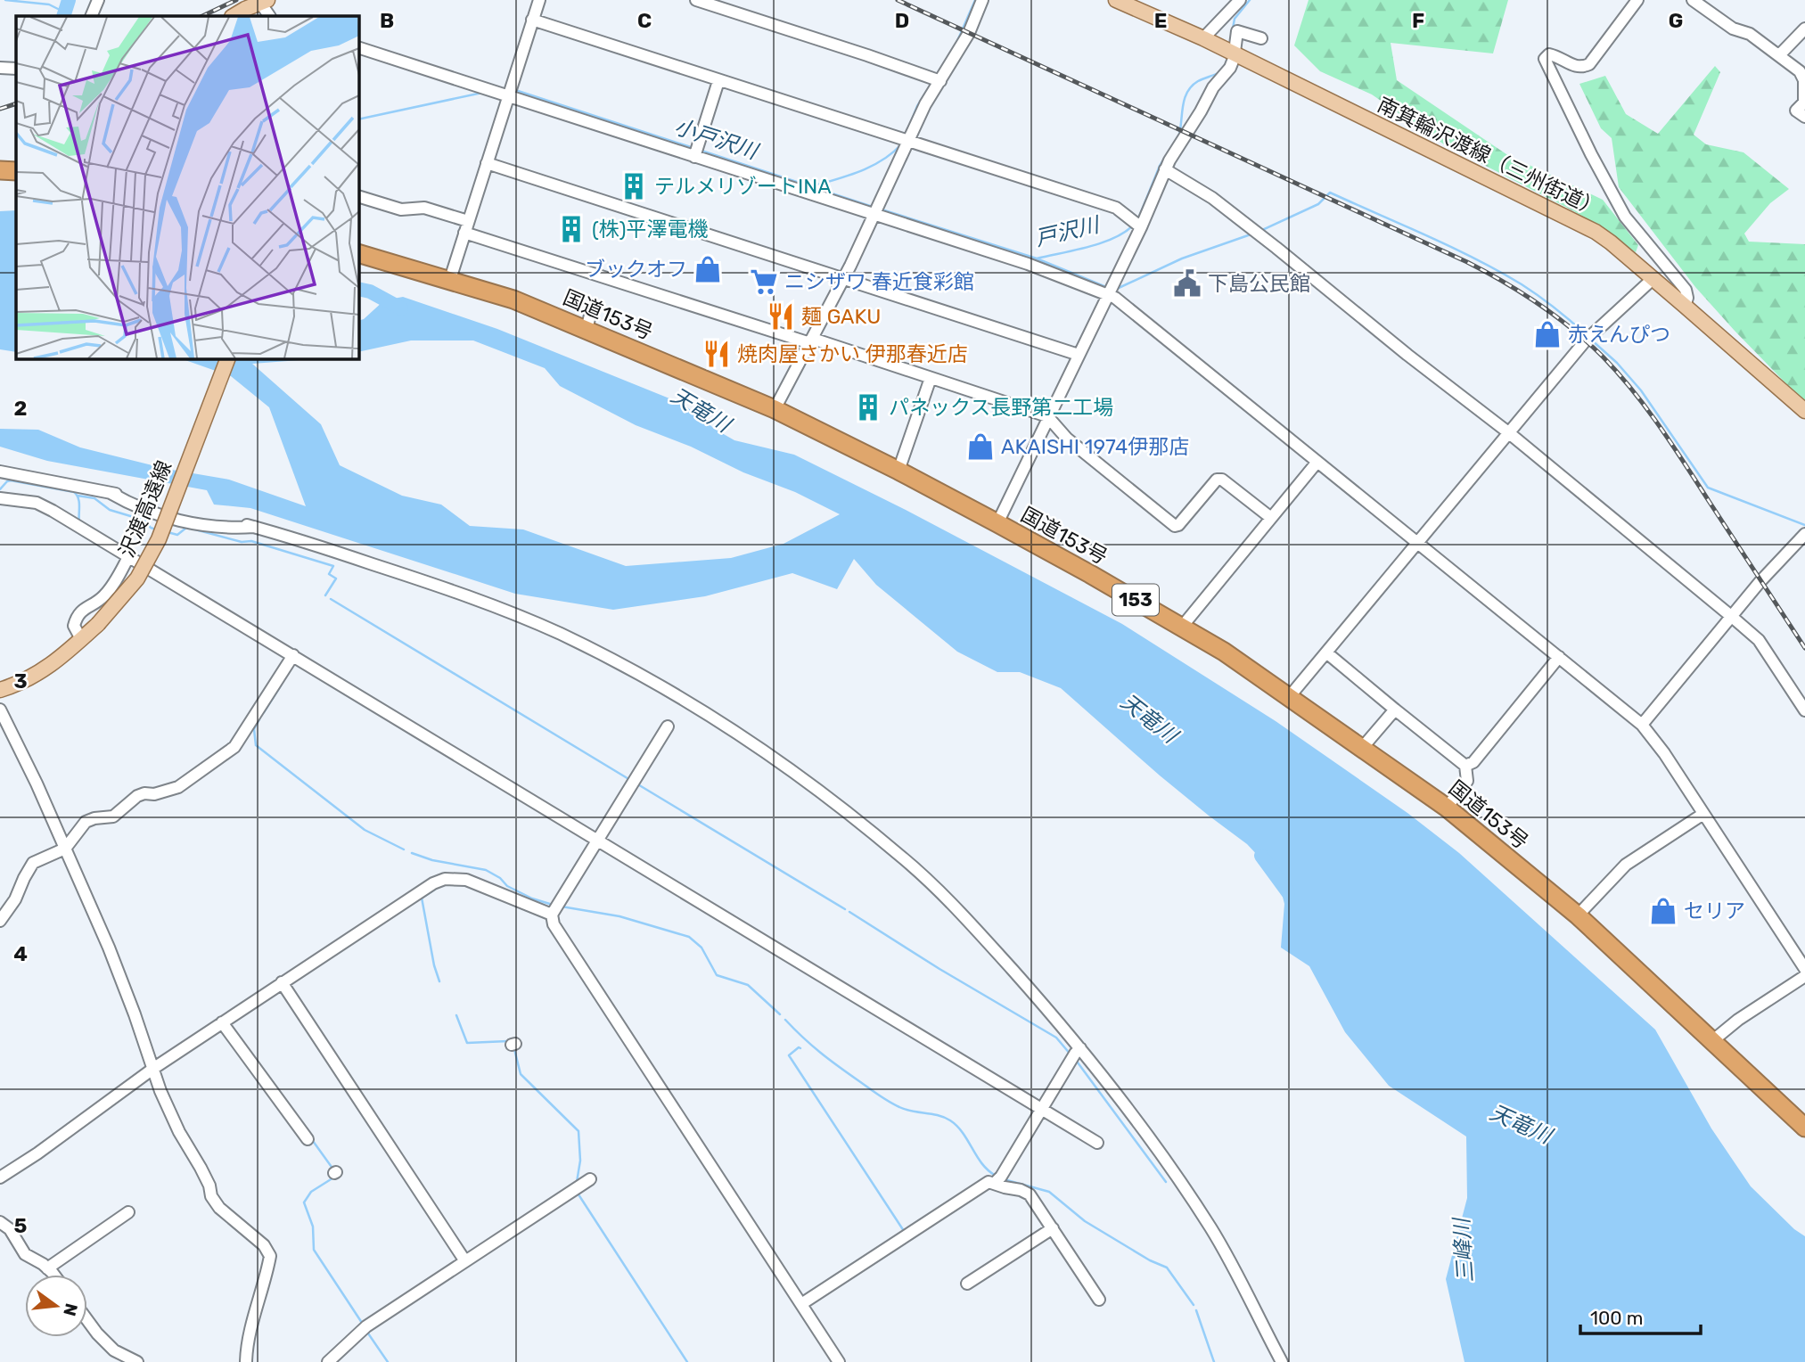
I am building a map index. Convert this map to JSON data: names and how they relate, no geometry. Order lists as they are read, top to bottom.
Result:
{
  "streets": {
    "highway": ["国道153号", "153"],
    "main road": ["南箕輪沢渡線（三州街道）", "沢渡高遠線"]
  },
  "water": [
    "小戸沢川",
    "戸沢川",
    "天竜川",
    "三峰川"
  ],
  "places": {
    "building": ["テルメリゾートINA", "(株)平澤電機", "パネックス長野第二工場"],
    "shop": [
      "ブックオフ",
      "赤えんぴつ",
      "AKAISHI 1974伊那店",
      "セリア"
    ],
    "supermarket": ["ニシザワ 春近食彩館"],
    "public building": ["下島公民館"],
    "restaurant": ["麺 GAKU", "焼肉屋さかい 伊那春近店"]
  },
  "scale_bar": "100 m",
  "north": "right",
  "grid": {
    "columns": [
      "B",
      "C",
      "D",
      "E",
      "F",
      "G"
    ],
    "rows": [
      "2",
      "3",
      "4",
      "5"
    ]
  }
}
